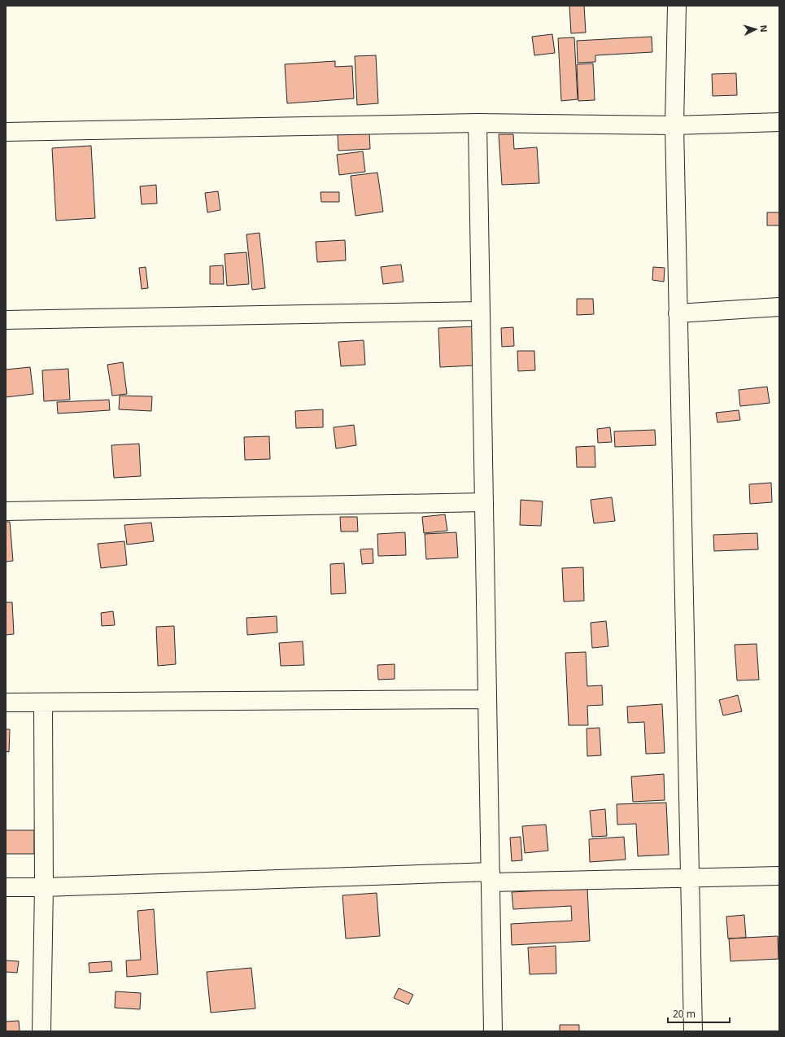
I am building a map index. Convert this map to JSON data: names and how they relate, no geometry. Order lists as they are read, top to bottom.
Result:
{
  "scale_bar": "20 m",
  "north": "right"
}
